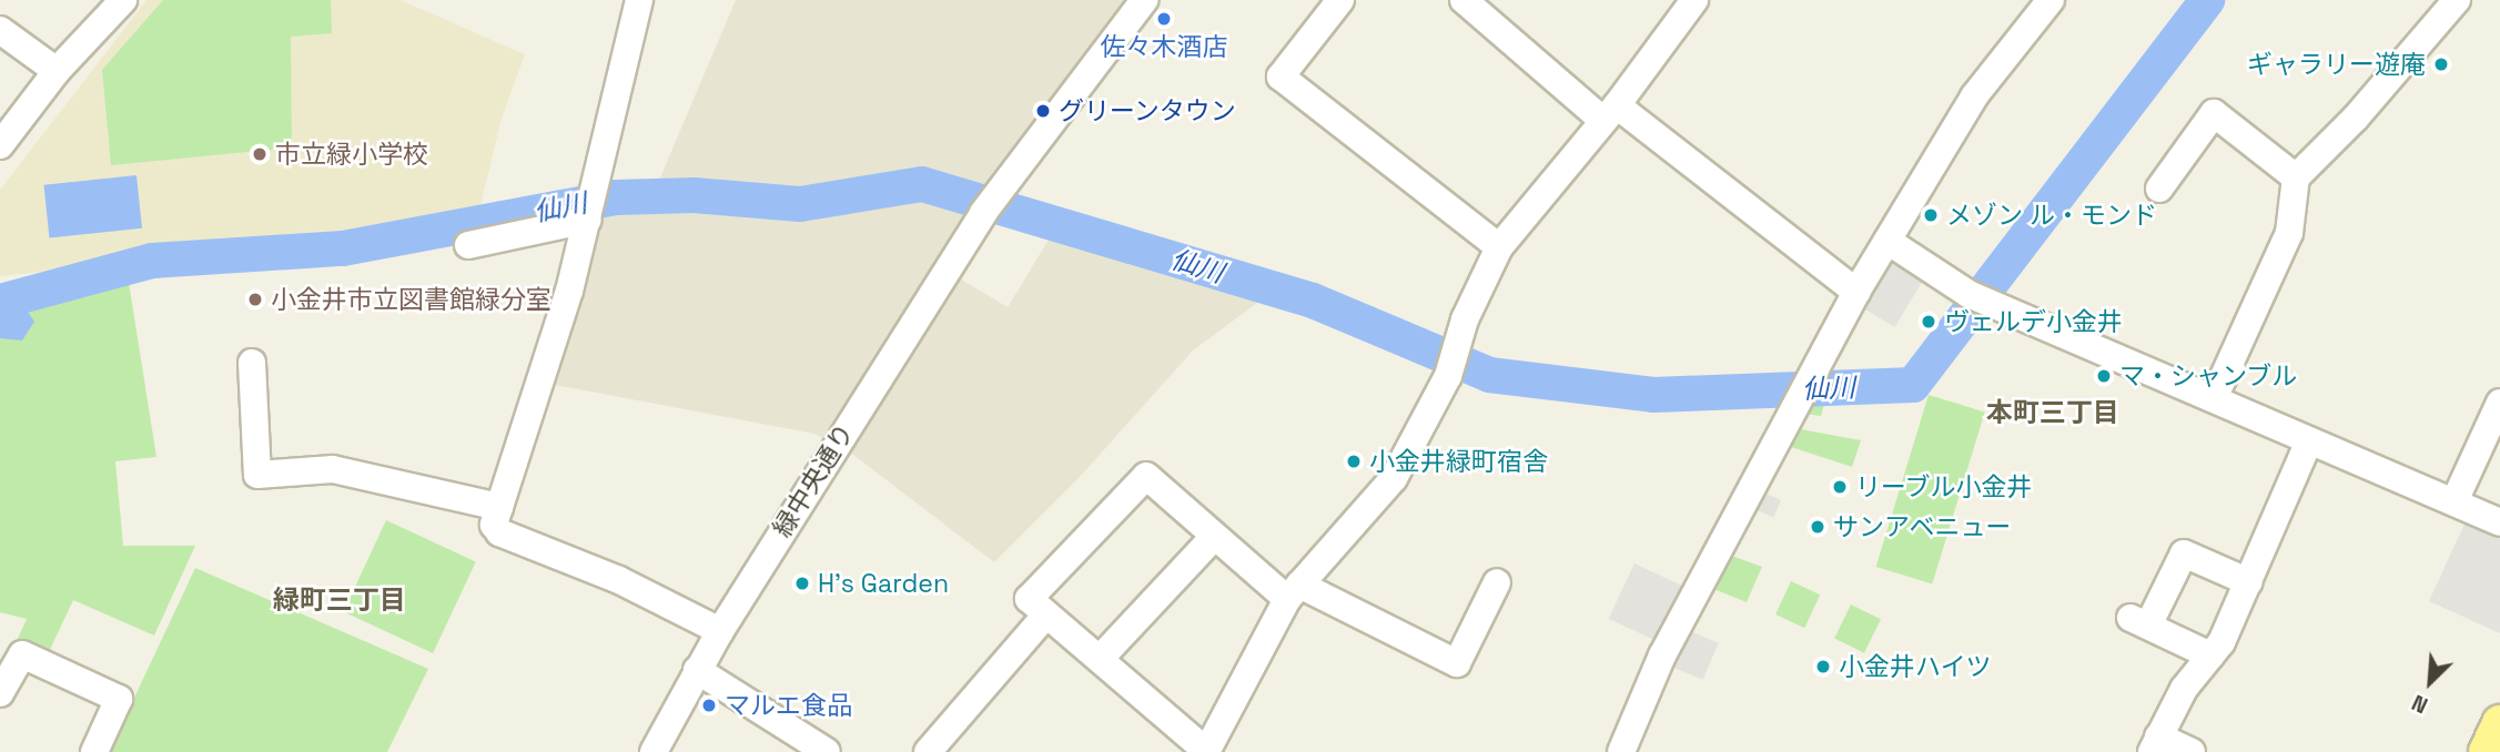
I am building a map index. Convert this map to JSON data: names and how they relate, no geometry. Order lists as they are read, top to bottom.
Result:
{
  "streets": {
    "street": ["緑中央通り"]
  },
  "districts": ["本町三丁目", "緑町三丁目"],
  "water": ["仙川"],
  "places": [
    "佐々木酒店",
    "ギャラリー遊庵",
    "グリーンタウン",
    "市立緑小学校",
    "メゾン ル・モンド",
    "小金井市立図書館緑分室",
    "ヴェルデ小金井",
    "マ・シャンブル",
    "小金井緑町宿舎",
    "リーブル小金井",
    "サンアベニュー",
    "H’s Garden",
    "小金井ハイツ",
    "マルエ食品"
  ],
  "north": "bottom left"
}
